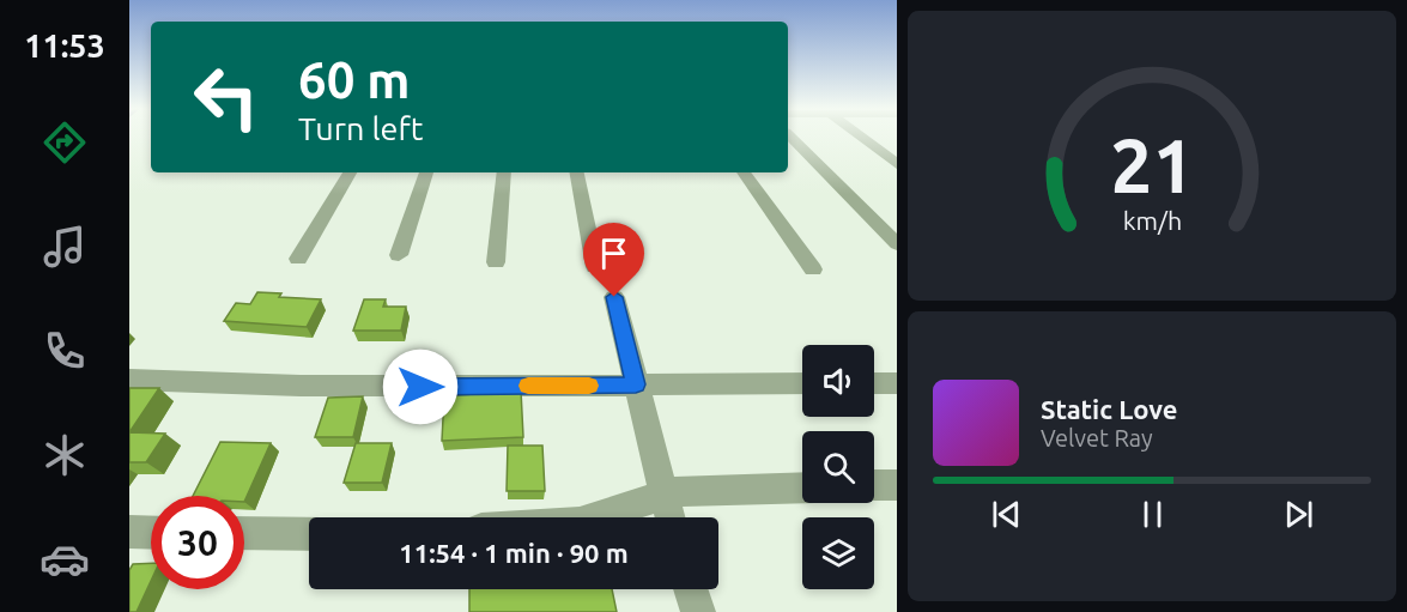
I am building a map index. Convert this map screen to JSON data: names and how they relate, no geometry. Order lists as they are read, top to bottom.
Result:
{
  "page": {
    "tabs": "11:53",
    "turn": ["60 m", "Turn left"],
    "song": ["Static Love", "Velvet Ray"],
    "limit": "30",
    "trip": "11:54 · 1 min · 90 m",
    "gauge": ["21", "km/h"]
  }
}
